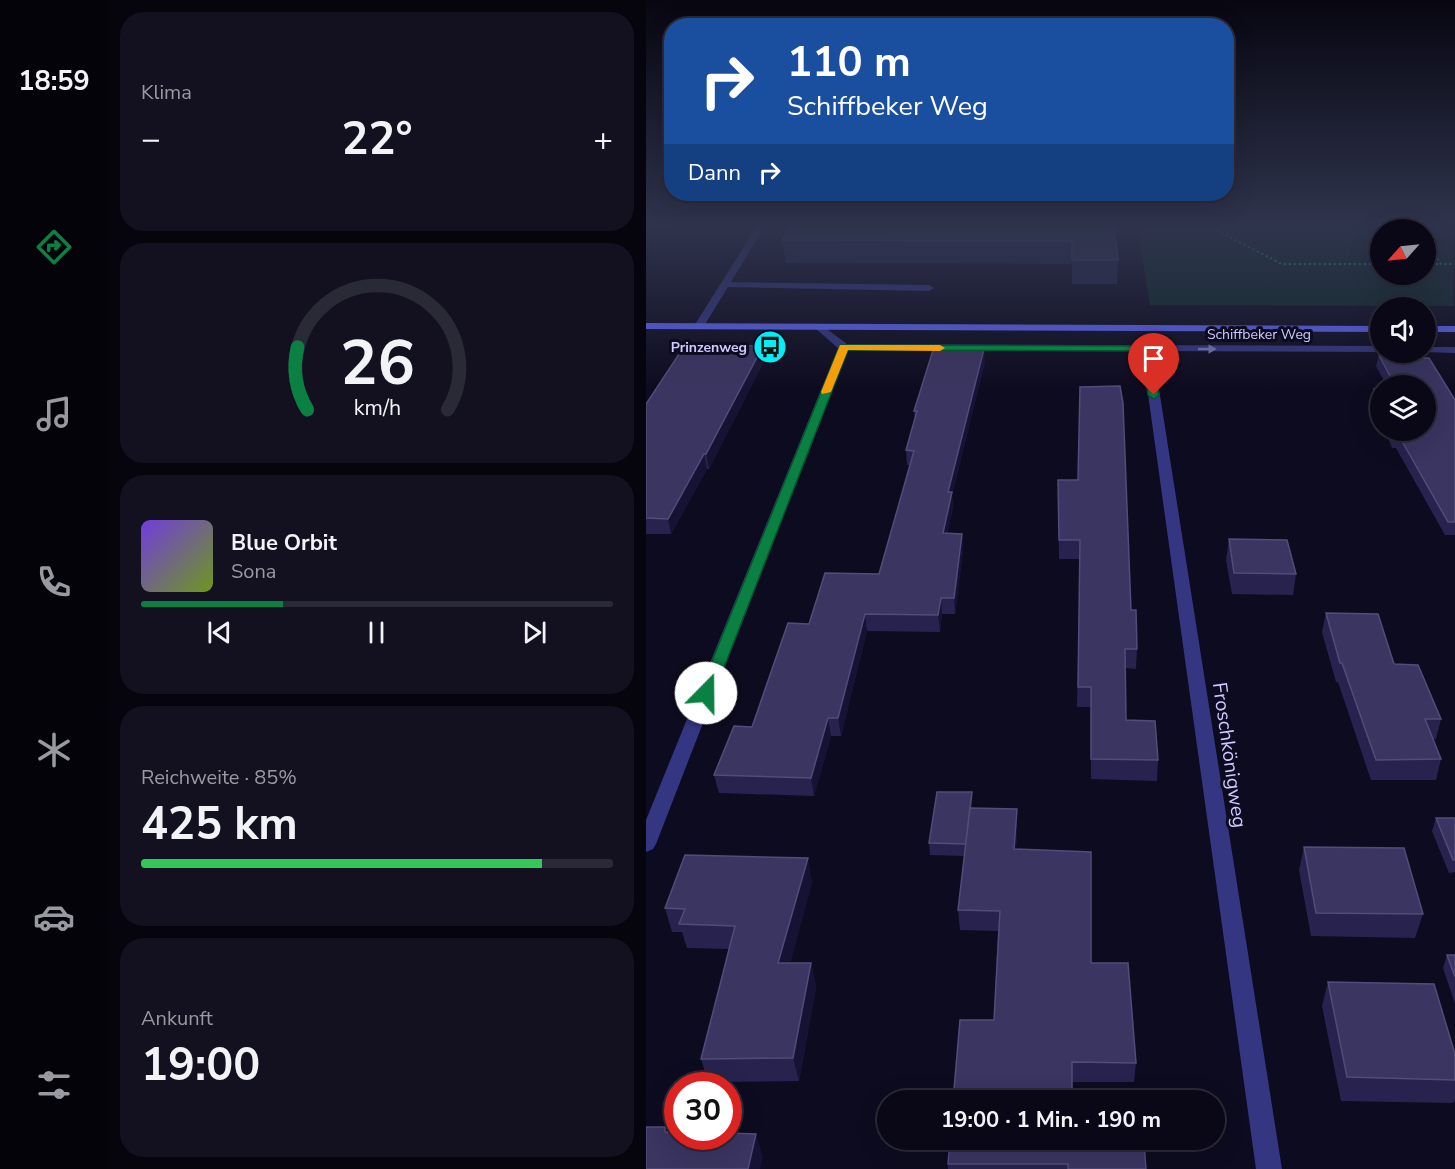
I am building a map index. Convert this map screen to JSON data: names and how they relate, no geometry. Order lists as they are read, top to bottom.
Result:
{
  "streets": {
    "main road": ["Schiffbeker Weg"],
    "street": ["Froschkönigweg"]
  },
  "crossings": [
    ["Schiffbeker Weg", "Froschkönigweg"]
  ],
  "places": {
    "bus stop": ["Prinzenweg"]
  },
  "north": "bottom left",
  "page": {
    "tabs": "18:59",
    "tile": [
      "Klima",
      ["Reichweite · 85%", "425 km"],
      ["Ankunft", "19:00"]
    ],
    "turn": ["110 m", "Schiffbeker Weg"],
    "heat": ["−", "22°", "+"],
    "then": "Dann",
    "song": ["Blue Orbit", "Sona"],
    "limit": "30",
    "trip": "19:00 · 1 Min. · 190 m",
    "gauge": ["26", "km/h"]
  }
}
